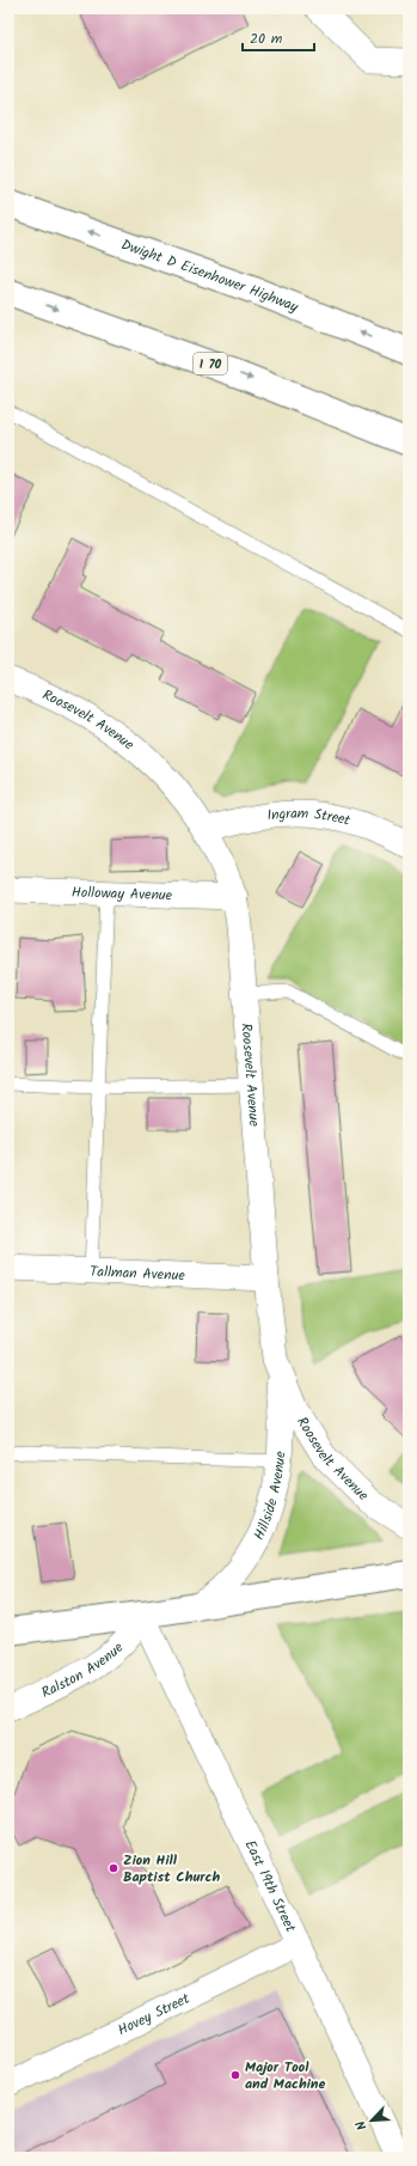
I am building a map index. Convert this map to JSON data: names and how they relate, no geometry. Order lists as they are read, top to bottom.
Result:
{
  "streets": {
    "main road": ["Dwight D Eisenhower Highway", "I 70", "Hillside Avenue"],
    "street": [
      "Roosevelt Avenue",
      "Ingram Street",
      "Holloway Avenue",
      "Tallman Avenue",
      "Ralston Avenue",
      "East 19th Street",
      "Hovey Street"
    ]
  },
  "crossings": [
    ["Roosevelt Avenue", "Ingram Street"],
    ["Roosevelt Avenue", "Holloway Avenue"],
    ["Roosevelt Avenue", "Tallman Avenue"],
    ["Roosevelt Avenue", "Hillside Avenue"],
    ["Hillside Avenue", "Ralston Avenue"],
    ["Hillside Avenue", "East 19th Street"],
    ["Ralston Avenue", "East 19th Street"],
    ["East 19th Street", "Hovey Street"]
  ],
  "places": ["Zion Hill Baptist Church", "Major Tool and Machine"],
  "scale_bar": "20 m",
  "north": "bottom left"
}
